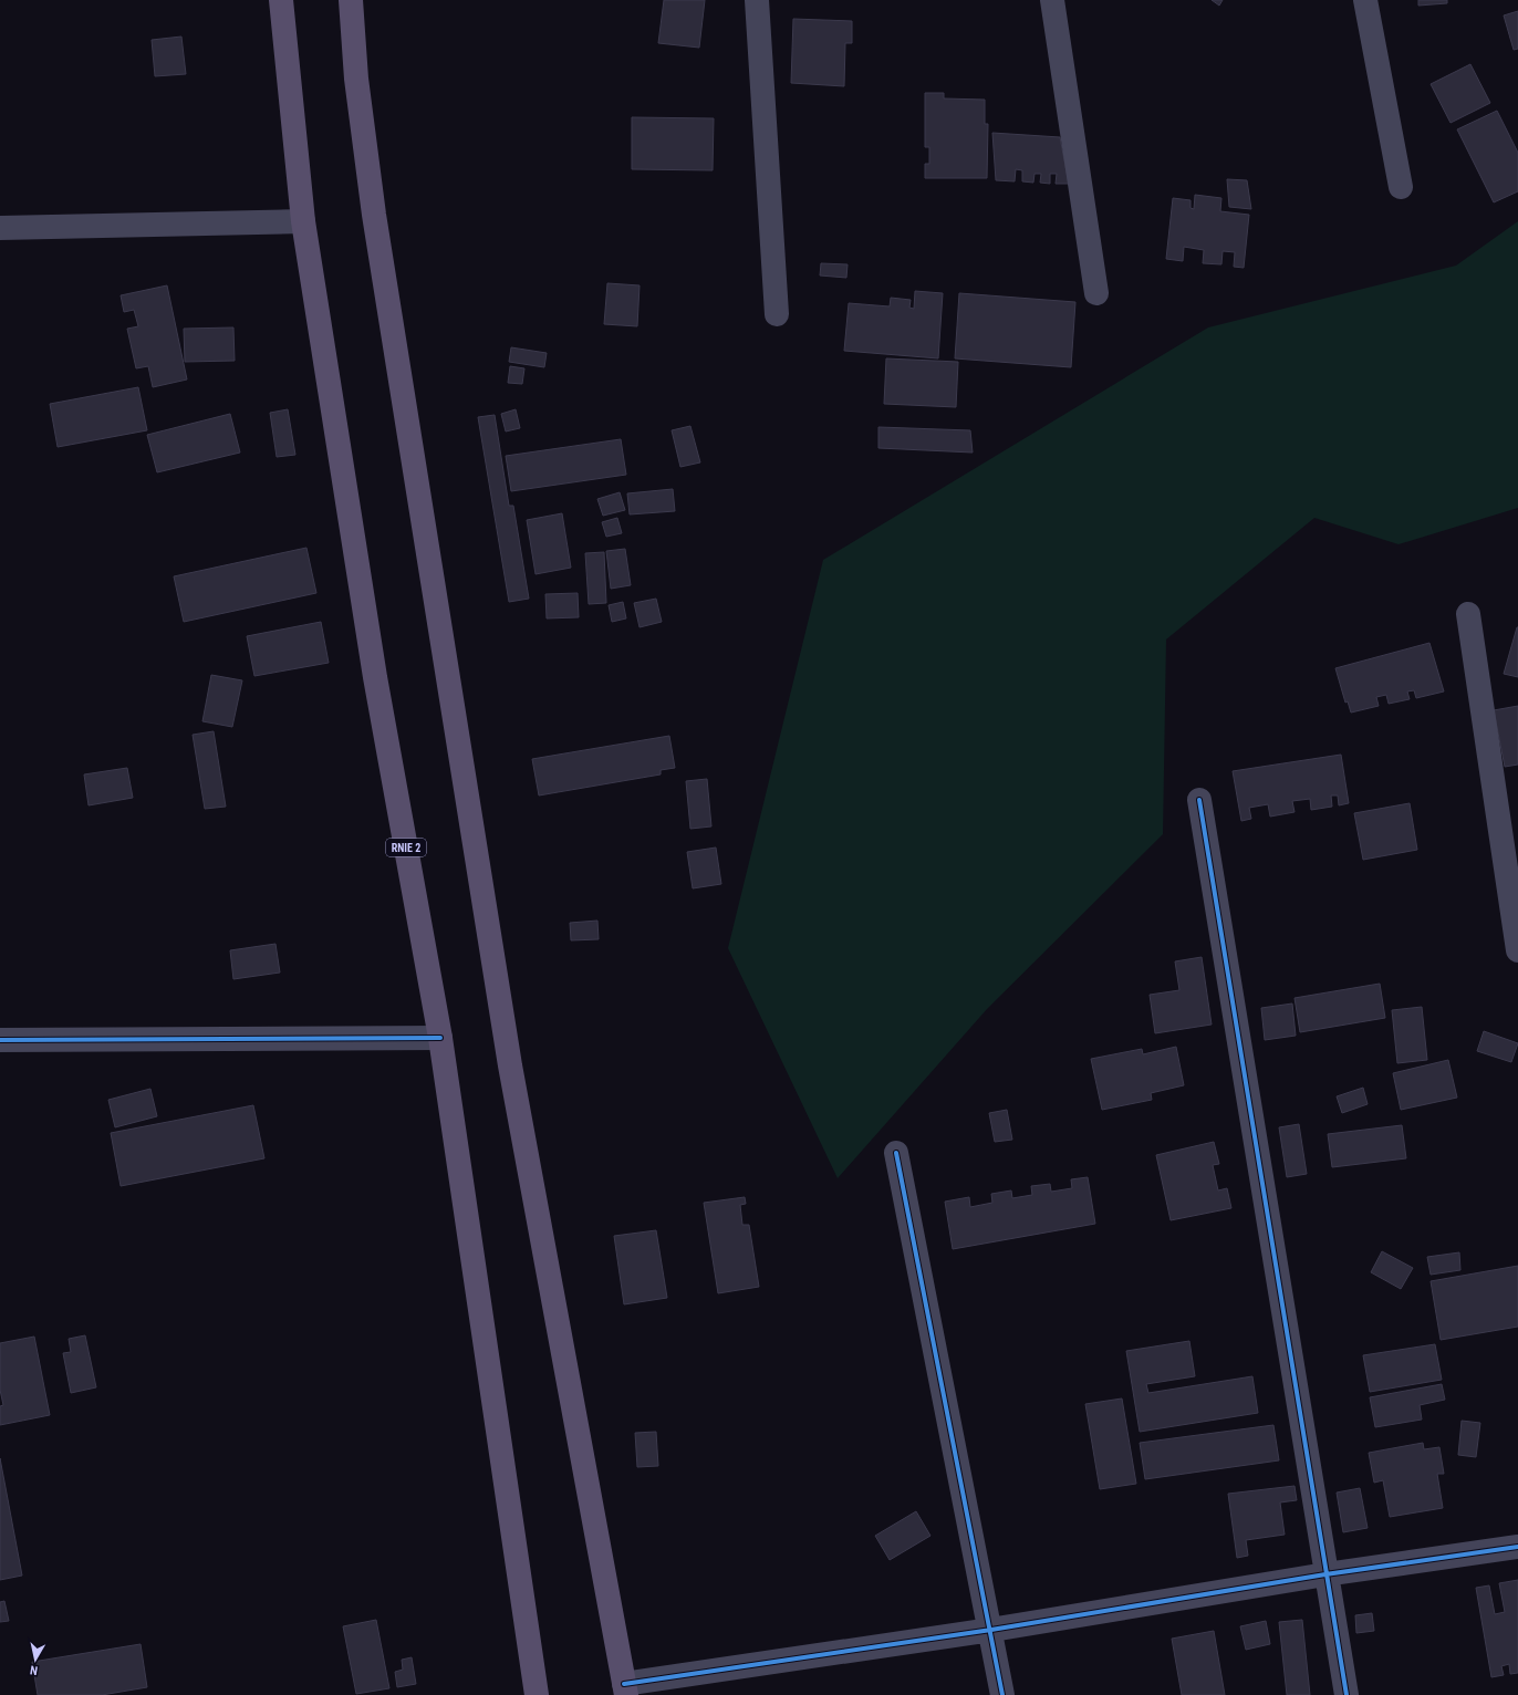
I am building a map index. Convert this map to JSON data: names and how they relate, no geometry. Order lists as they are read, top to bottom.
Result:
{
  "streets": {
    "main road": ["RNIE 2"]
  },
  "north": "bottom"
}
